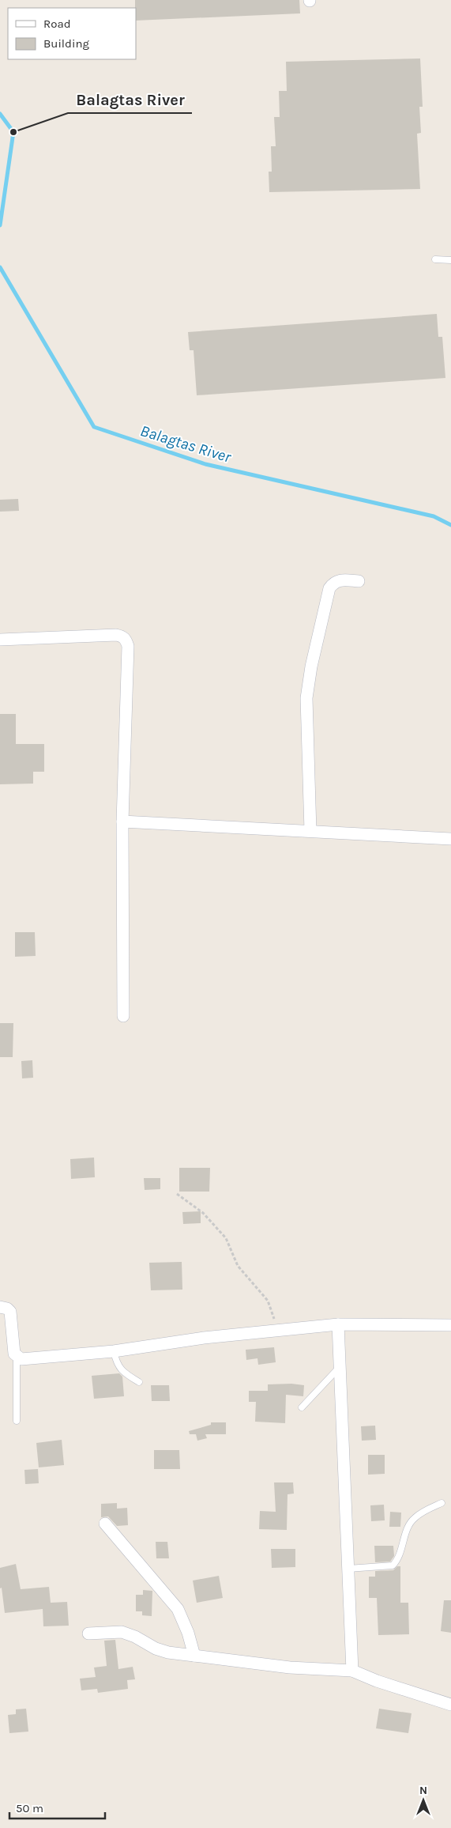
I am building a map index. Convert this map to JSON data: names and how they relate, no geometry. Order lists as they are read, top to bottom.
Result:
{
  "water": ["Balagtas River"],
  "places": ["Balagtas River"],
  "legend": ["Road", "Building"],
  "scale_bar": "50 m",
  "north": "top"
}
